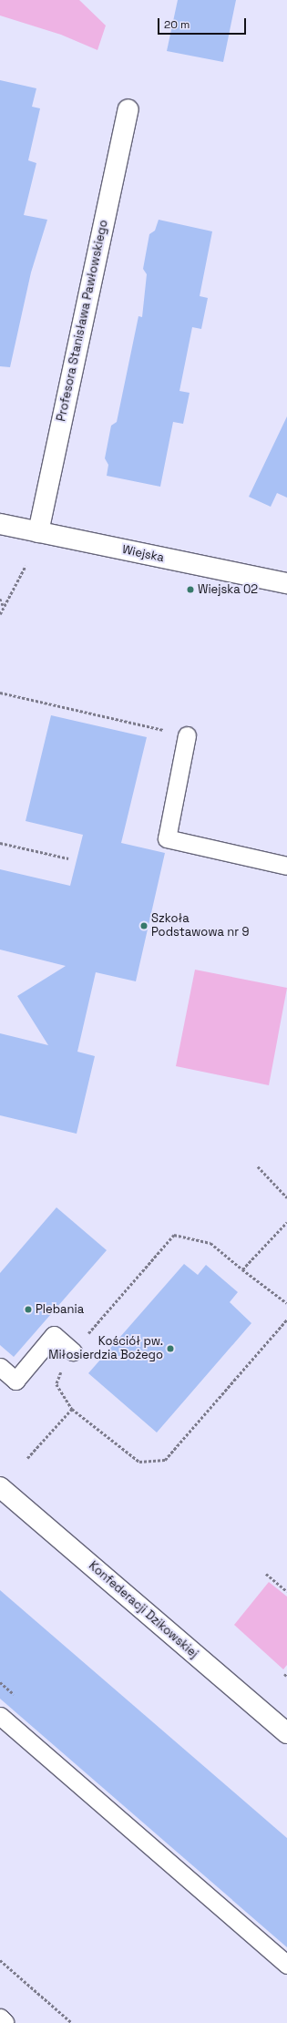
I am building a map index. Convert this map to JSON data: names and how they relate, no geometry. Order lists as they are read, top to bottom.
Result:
{
  "streets": {
    "street": ["Profesora Stanisława Pawłowskiego", "Wiejska", "Konfederacji Dzikowskiej"]
  },
  "crossings": [
    ["Profesora Stanisława Pawłowskiego", "Wiejska"]
  ],
  "places": [
    "Wiejska 02",
    "Szkoła Podstawowa nr 9",
    "Plebania",
    "Kościół pw. Miłosierdzia Bożego"
  ],
  "scale_bar": "20 m"
}
